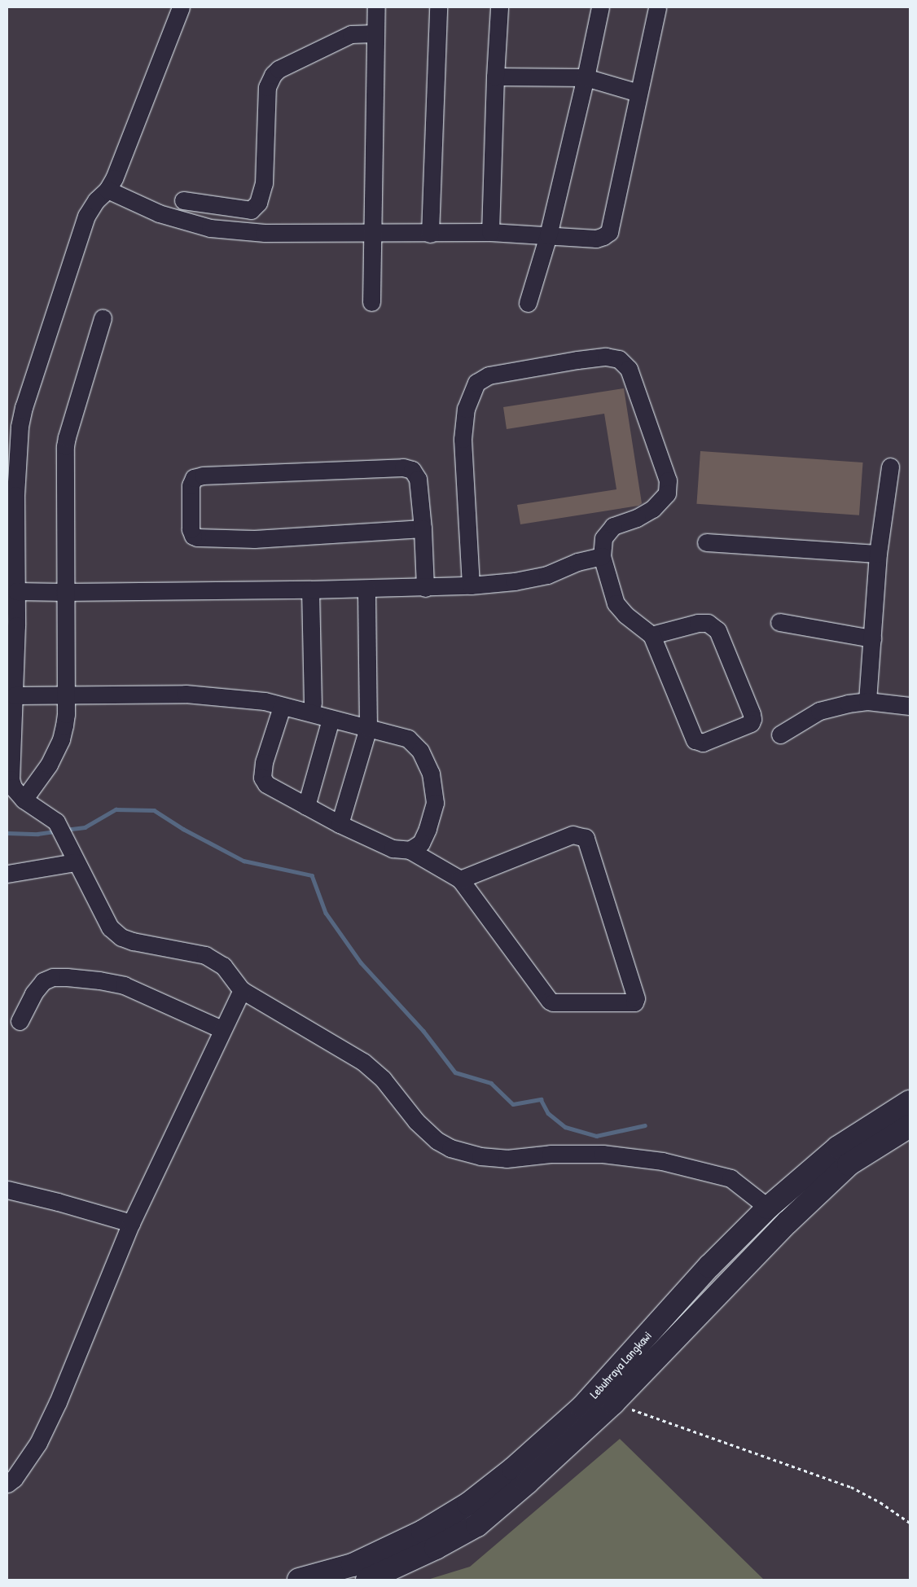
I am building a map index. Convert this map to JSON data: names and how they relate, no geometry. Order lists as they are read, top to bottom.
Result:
{
  "streets": {
    "main road": ["Lebuhraya Langkawi"]
  }
}
